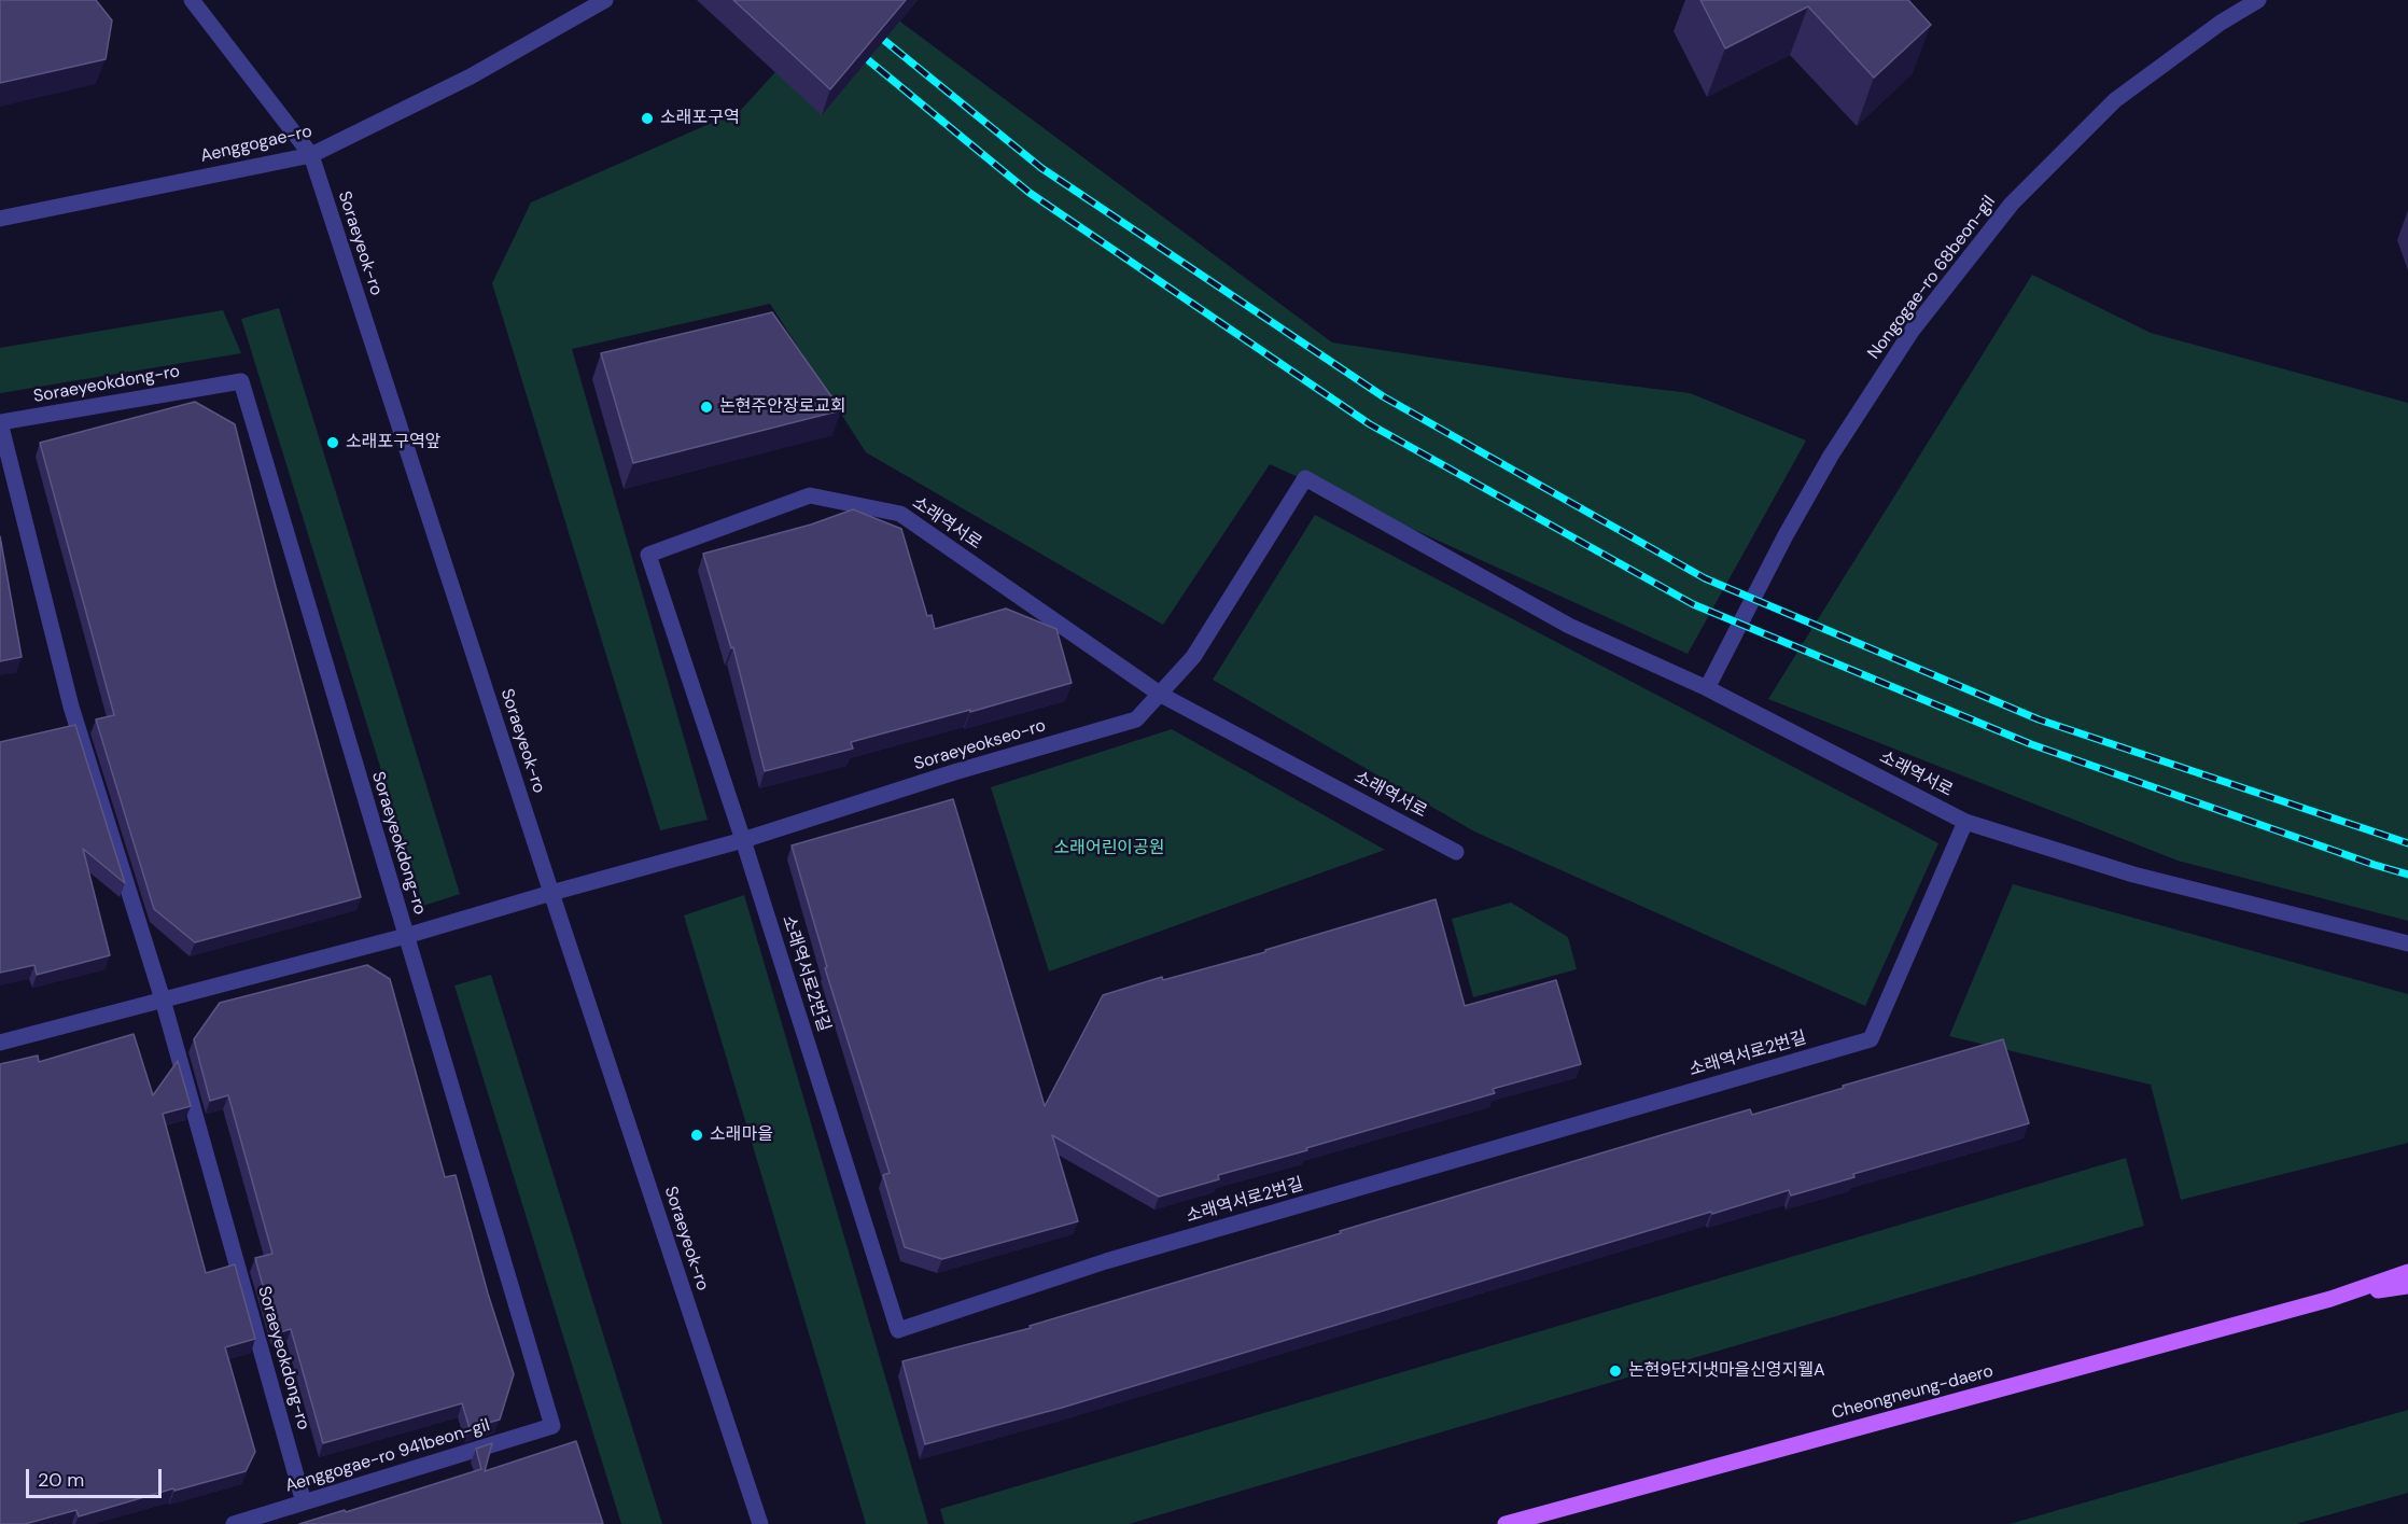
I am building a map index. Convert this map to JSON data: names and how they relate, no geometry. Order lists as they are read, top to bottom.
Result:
{
  "streets": {
    "main road": ["Cheongneung-daero"],
    "street": [
      "Aenggogae-ro",
      "Soraeyeok-ro",
      "Nongogae-ro 68beon-gil",
      "Soraeyeokdong-ro",
      "소래역서로",
      "Soraeyeokseo-ro",
      "소래역서로2번길",
      "Aenggogae-ro 941beon-gil"
    ]
  },
  "crossings": [
    ["Aenggogae-ro", "Soraeyeok-ro"],
    ["Soraeyeok-ro", "Soraeyeokdong-ro"],
    ["Soraeyeok-ro", "Soraeyeokseo-ro"],
    ["Nongogae-ro 68beon-gil", "소래역서로"],
    ["Soraeyeokdong-ro", "Soraeyeokseo-ro"],
    ["Soraeyeokdong-ro", "Aenggogae-ro 941beon-gil"],
    ["소래역서로", "Soraeyeokseo-ro"],
    ["소래역서로", "소래역서로2번길"],
    ["Soraeyeokseo-ro", "소래역서로2번길"]
  ],
  "parks": ["소래어린이공원"],
  "places": [
    "소래포구역",
    "논현주안장로교회",
    "소래포구역앞",
    "소래마을",
    "논현9단지냇마을신영지웰A"
  ],
  "scale_bar": "20 m"
}
